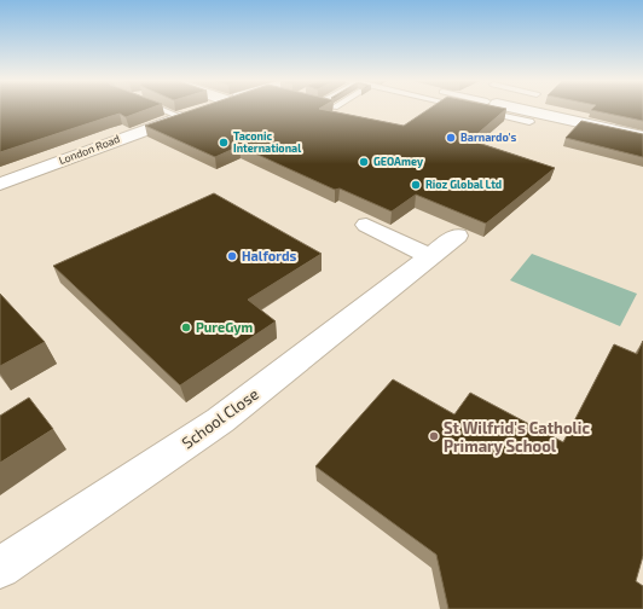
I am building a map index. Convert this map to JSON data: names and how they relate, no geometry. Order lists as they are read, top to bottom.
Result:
{
  "streets": {
    "street": ["London Road", "School Close"]
  },
  "places": [
    "Barnardo's",
    "Taconic International",
    "GEOAmey",
    "Rioz Global Ltd",
    "Halfords",
    "PureGym",
    "St Wilfrid's Catholic Primary School"
  ]
}
